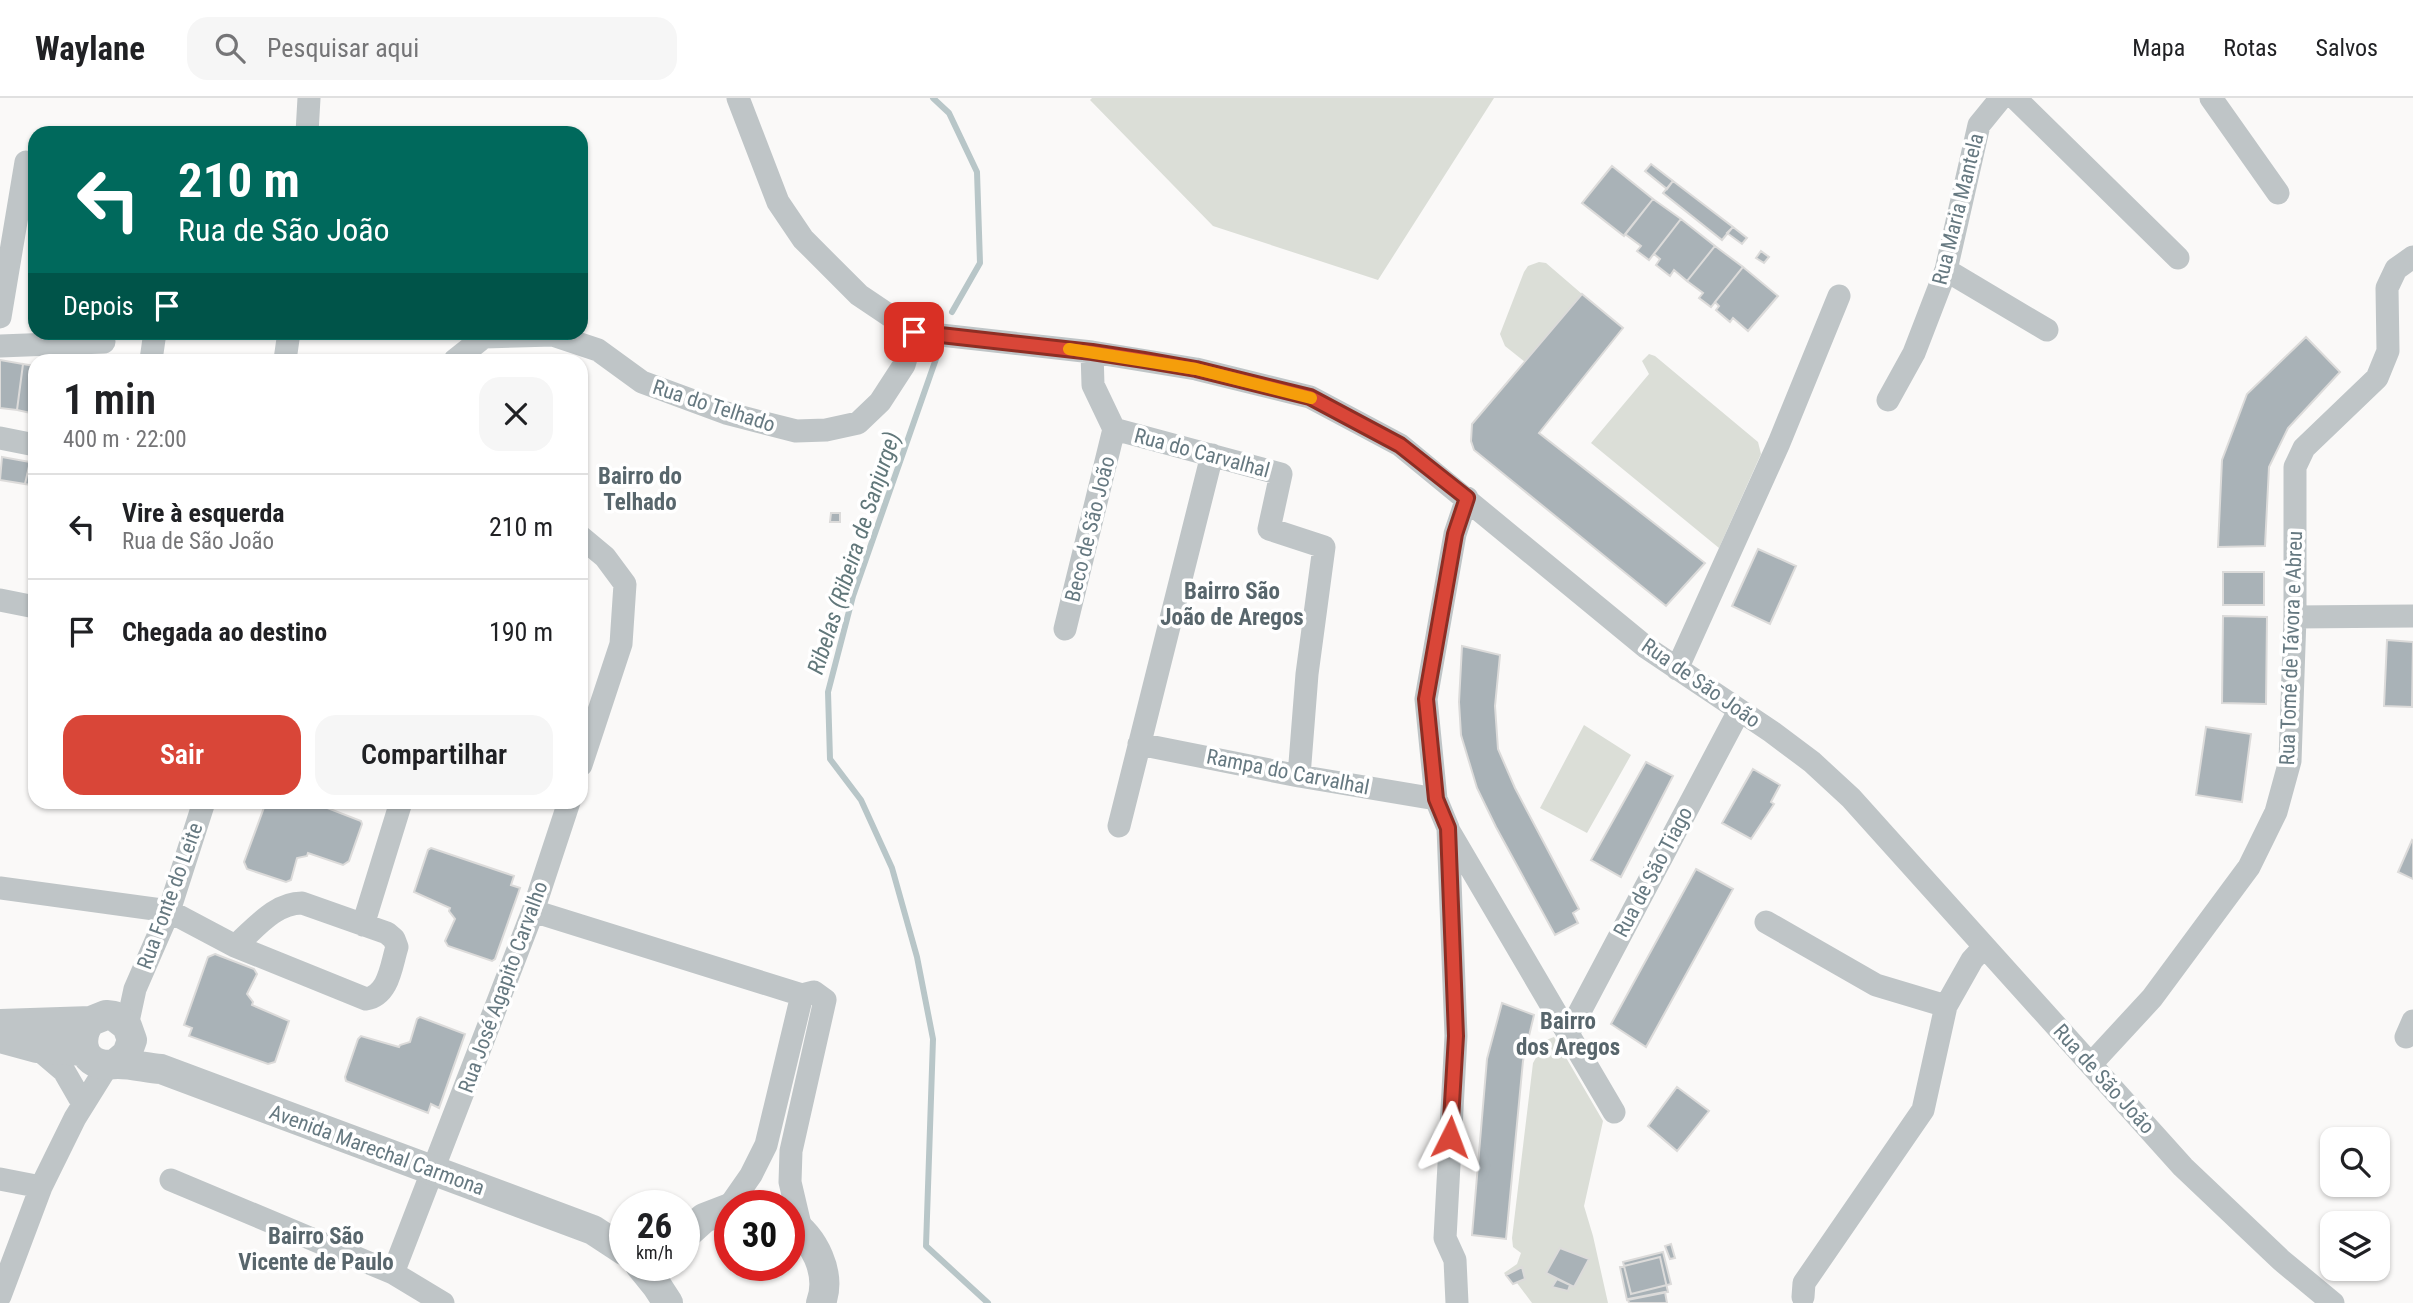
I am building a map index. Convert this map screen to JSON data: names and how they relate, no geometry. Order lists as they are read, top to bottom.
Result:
{
  "streets": {
    "street": [
      "Rua Maria Mantela",
      "Rua do Telhado",
      "Rua do Carvalhal",
      "Beco de São João",
      "Rua Tomé de Távora e Abreu",
      "Rua de São João",
      "Rampa do Carvalhal",
      "Rua de São Tiago",
      "Rua Fonte do Leite",
      "Rua José Agapito Carvalho",
      "Avenida Marechal Carmona"
    ]
  },
  "crossings": [
    ["Rua do Telhado", "Rua de São João"],
    ["Rua do Carvalhal", "Beco de São João"],
    ["Rua do Carvalhal", "Rua de São João"],
    ["Rua do Carvalhal", "Rampa do Carvalhal"],
    ["Rua Tomé de Távora e Abreu", "Rua de São João"],
    ["Rua de São João", "Rua de São Tiago"],
    ["Rua Fonte do Leite", "Avenida Marechal Carmona"],
    ["Rua José Agapito Carvalho", "Avenida Marechal Carmona"]
  ],
  "districts": [
    "Bairro do Telhado",
    "Bairro São João de Aregos",
    "Bairro dos Aregos",
    "Bairro São Vicente de Paulo"
  ],
  "water": ["Ribelas (Ribeira de Sanjurge)"],
  "page": {
    "header": "Waylane",
    "search": "Pesquisar aqui",
    "nav": ["Mapa", "Rotas", "Salvos"],
    "turn": ["210 m", "Rua de São João"],
    "then": "Depois",
    "heading": ["1 min", "400 m · 22:00"],
    "list": [
      {
        "name": "Vire à esquerda",
        "note": "Rua de São João",
        "value": "210 m"
      },
      {
        "name": "Chegada ao destino",
        "value": "190 m"
      }
    ],
    "buttons": ["Sair", "Compartilhar"],
    "speed": "26 km/h",
    "limit": "30"
  }
}
